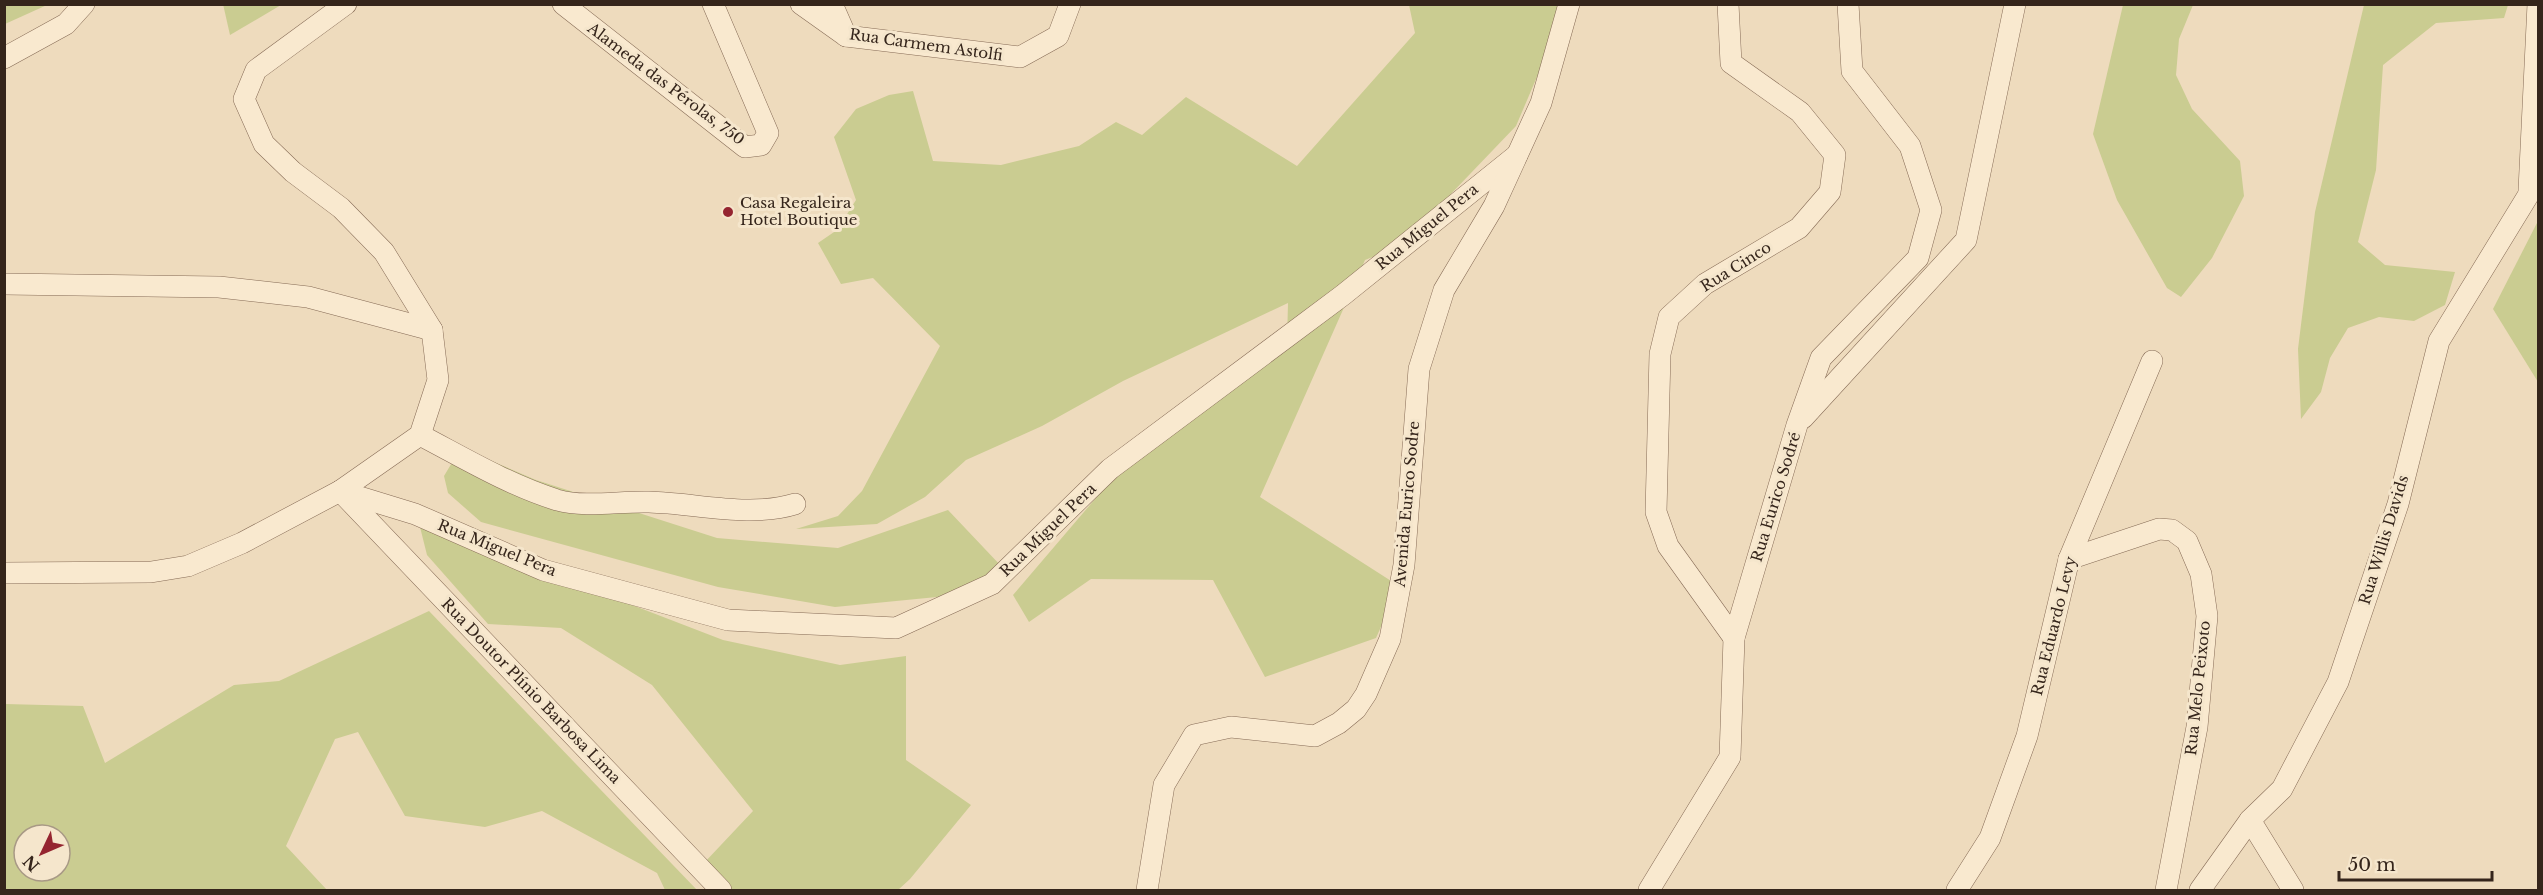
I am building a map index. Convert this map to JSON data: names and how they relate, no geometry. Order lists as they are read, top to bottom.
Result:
{
  "streets": {
    "street": [
      "Rua Carmem Astolfi",
      "Alameda das Pérolas, 750",
      "Rua Miguel Pera",
      "Rua Cinco",
      "Rua Eurico Sodré",
      "Avenida Eurico Sodre",
      "Rua Willis Davids",
      "Rua Eduardo Levy",
      "Rua Melo Peixoto",
      "Rua Doutor Plínio Barbosa Lima"
    ]
  },
  "crossings": [
    ["Rua Miguel Pera", "Avenida Eurico Sodre"],
    ["Rua Miguel Pera", "Rua Doutor Plínio Barbosa Lima"],
    ["Rua Cinco", "Rua Eurico Sodré"],
    ["Rua Eduardo Levy", "Rua Melo Peixoto"]
  ],
  "places": ["Casa Regaleira Hotel Boutique"],
  "scale_bar": "50 m",
  "north": "bottom left"
}
